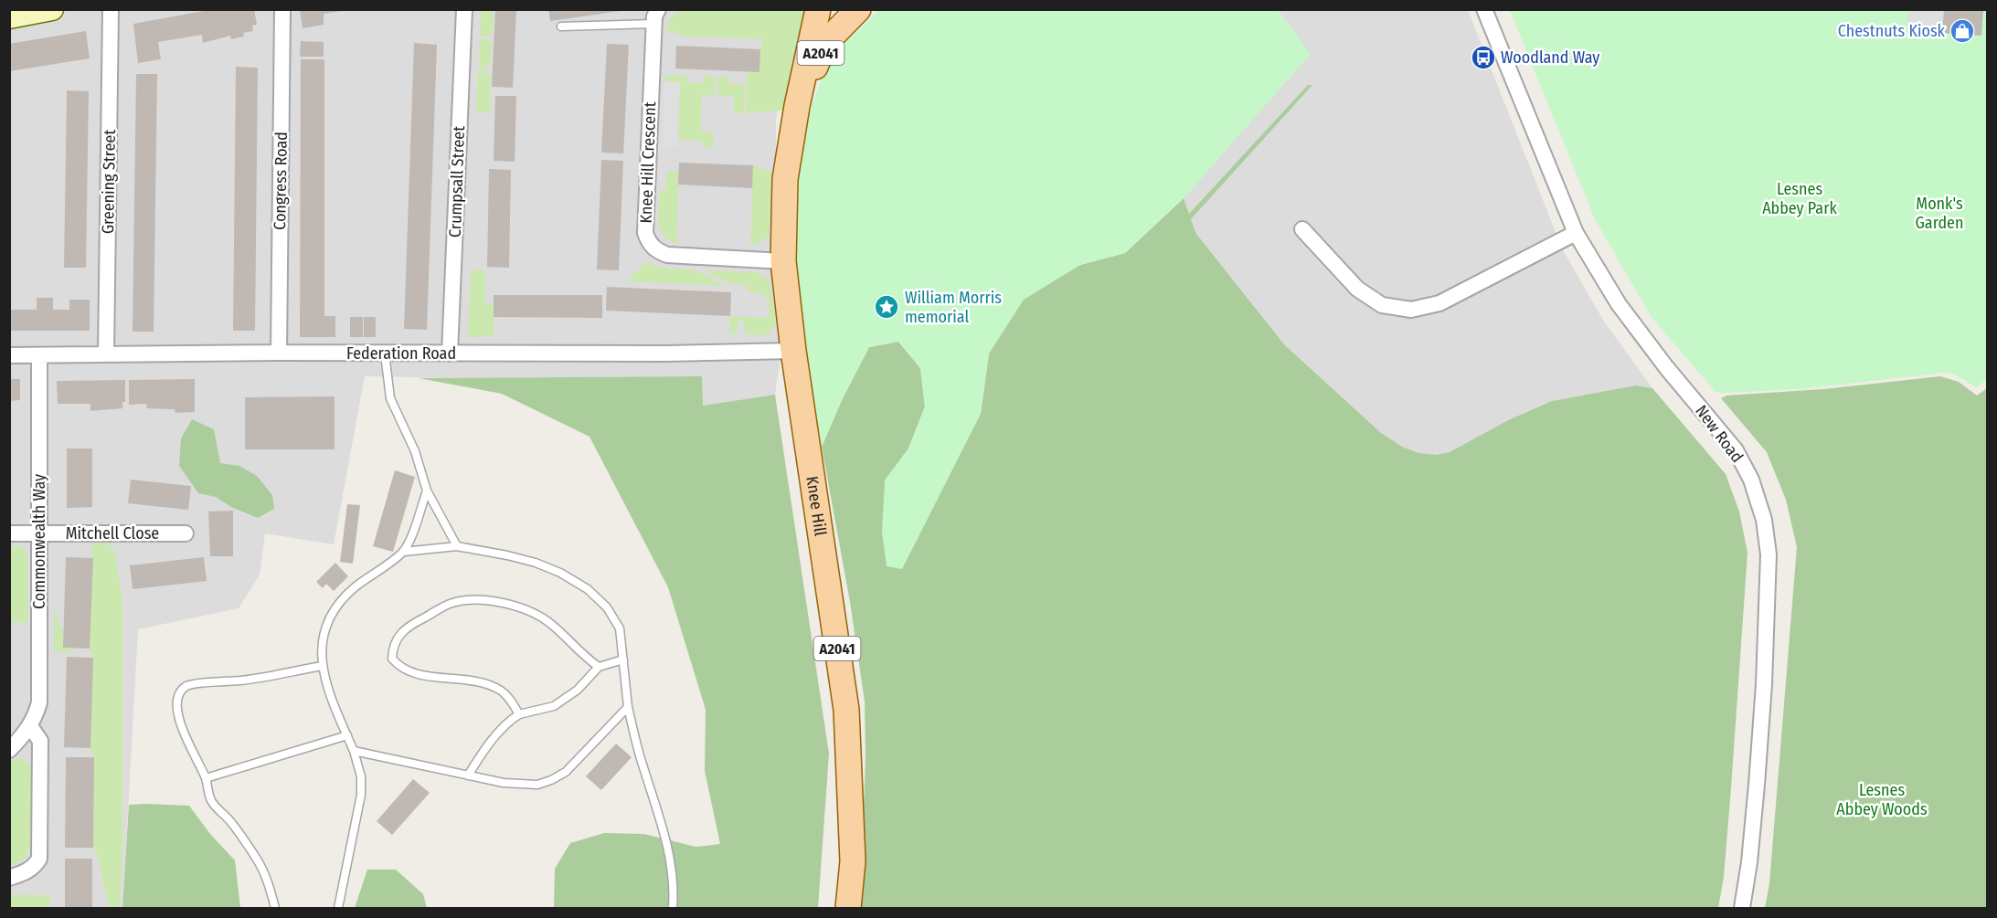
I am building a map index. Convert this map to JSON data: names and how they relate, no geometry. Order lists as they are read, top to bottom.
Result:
{
  "streets": {
    "main road": ["A2041", "Knee Hill"],
    "street": [
      "Knee Hill Crescent",
      "Congress Road",
      "Greening Street",
      "Crumpsall Street",
      "Federation Road",
      "New Road",
      "Mitchell Close",
      "Commonwealth Way"
    ]
  },
  "crossings": [
    ["Knee Hill Crescent", "Knee Hill"],
    ["Congress Road", "Federation Road"],
    ["Greening Street", "Federation Road"],
    ["Crumpsall Street", "Federation Road"],
    ["Federation Road", "Knee Hill"],
    ["Federation Road", "Commonwealth Way"],
    ["Mitchell Close", "Commonwealth Way"]
  ],
  "parks": ["Lesnes Abbey Park", "Monk's Garden", "Lesnes Abbey Woods"],
  "places": {
    "shop": ["Chestnuts Kiosk"],
    "bus stop": ["Woodland Way"],
    "place": ["William Morris memorial"]
  }
}
